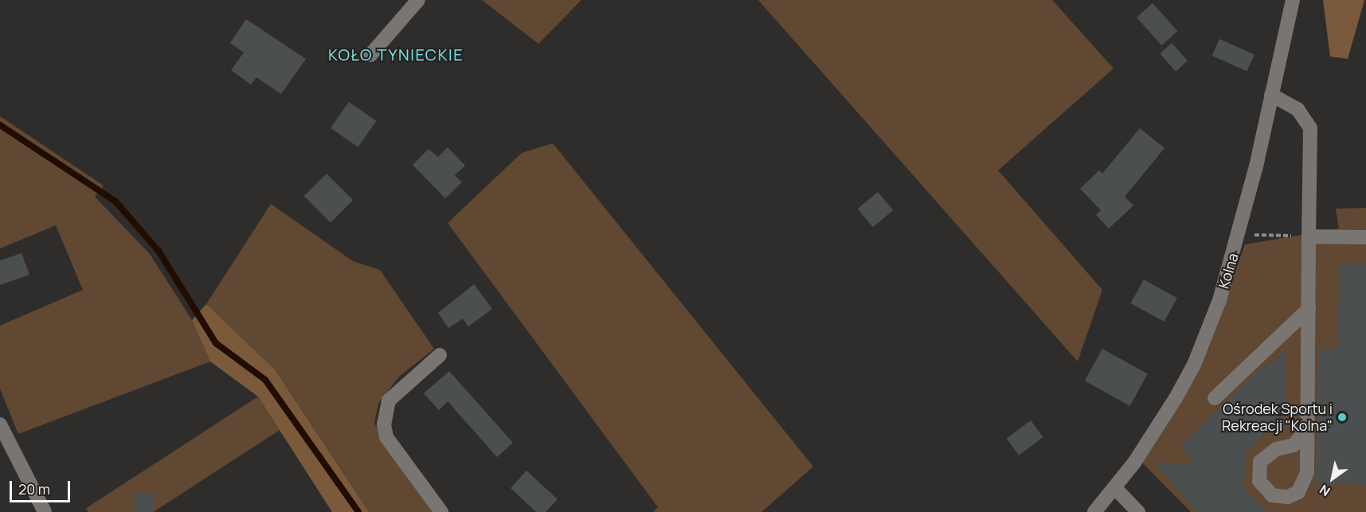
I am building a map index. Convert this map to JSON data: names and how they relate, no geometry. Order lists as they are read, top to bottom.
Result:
{
  "streets": {
    "street": ["Kolna"]
  },
  "districts": ["KOŁO TYNIECKIE"],
  "places": ["Ośrodek Sportu i Rekreacji \"Kolna\""],
  "scale_bar": "20 m",
  "north": "bottom left"
}
